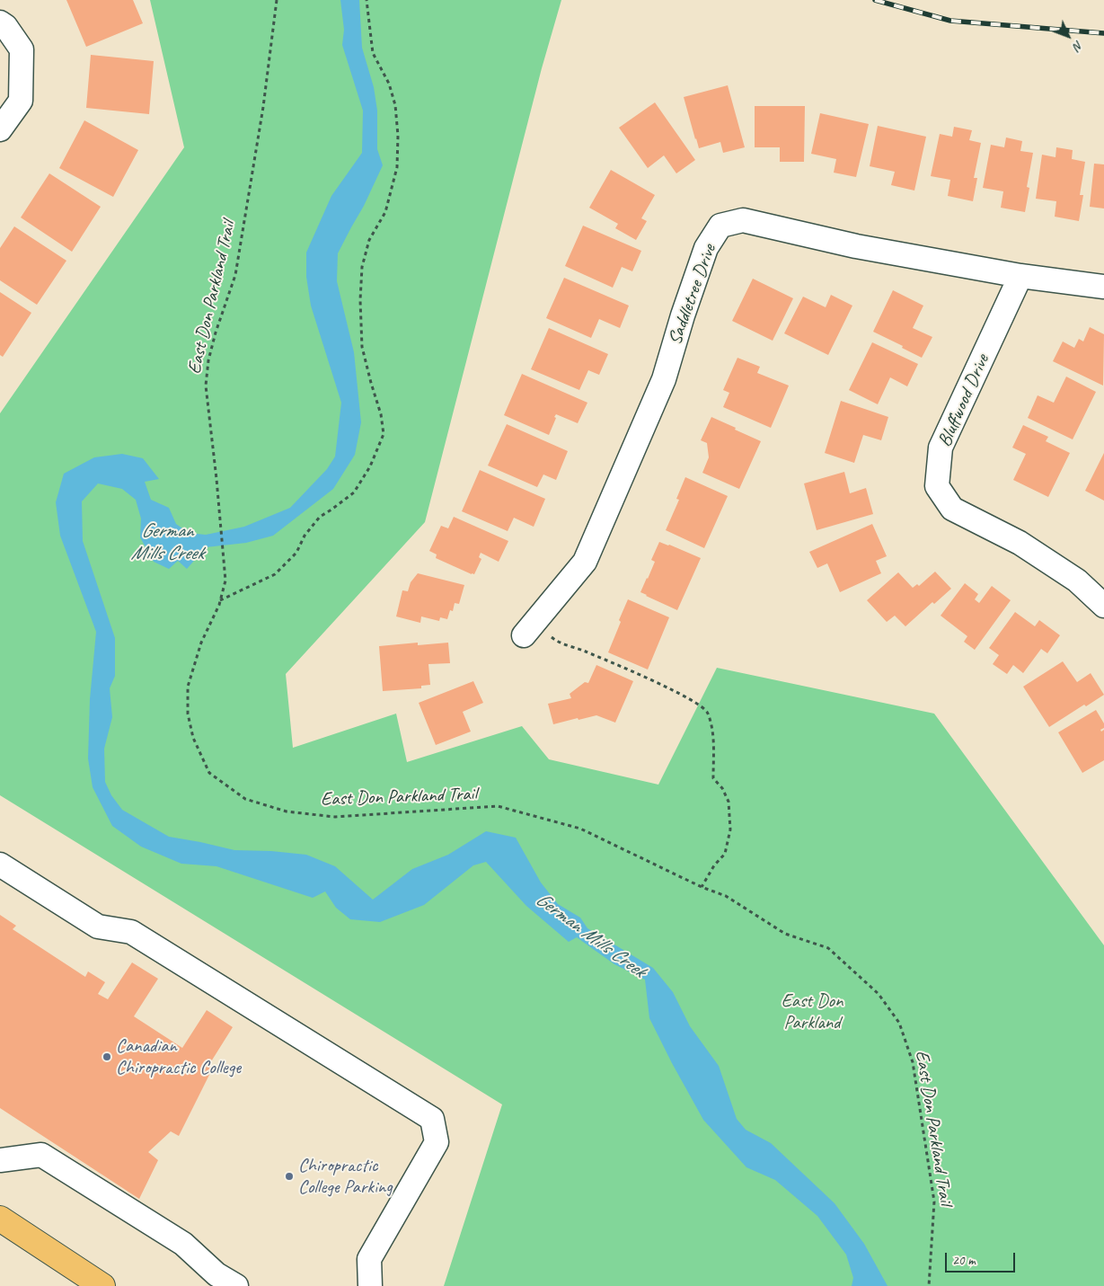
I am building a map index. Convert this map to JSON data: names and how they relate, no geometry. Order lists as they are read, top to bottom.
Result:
{
  "streets": {
    "street": ["Saddletree Drive", "Bluffwood Drive"],
    "path": ["East Don Parkland Trail"]
  },
  "crossings": [
    ["Saddletree Drive", "Bluffwood Drive"]
  ],
  "water": ["German Mills Creek"],
  "parks": ["East Don Parkland"],
  "places": ["Canadian Chiropractic College", "Chiropractic College Parking"],
  "scale_bar": "20 m",
  "north": "bottom right"
}
